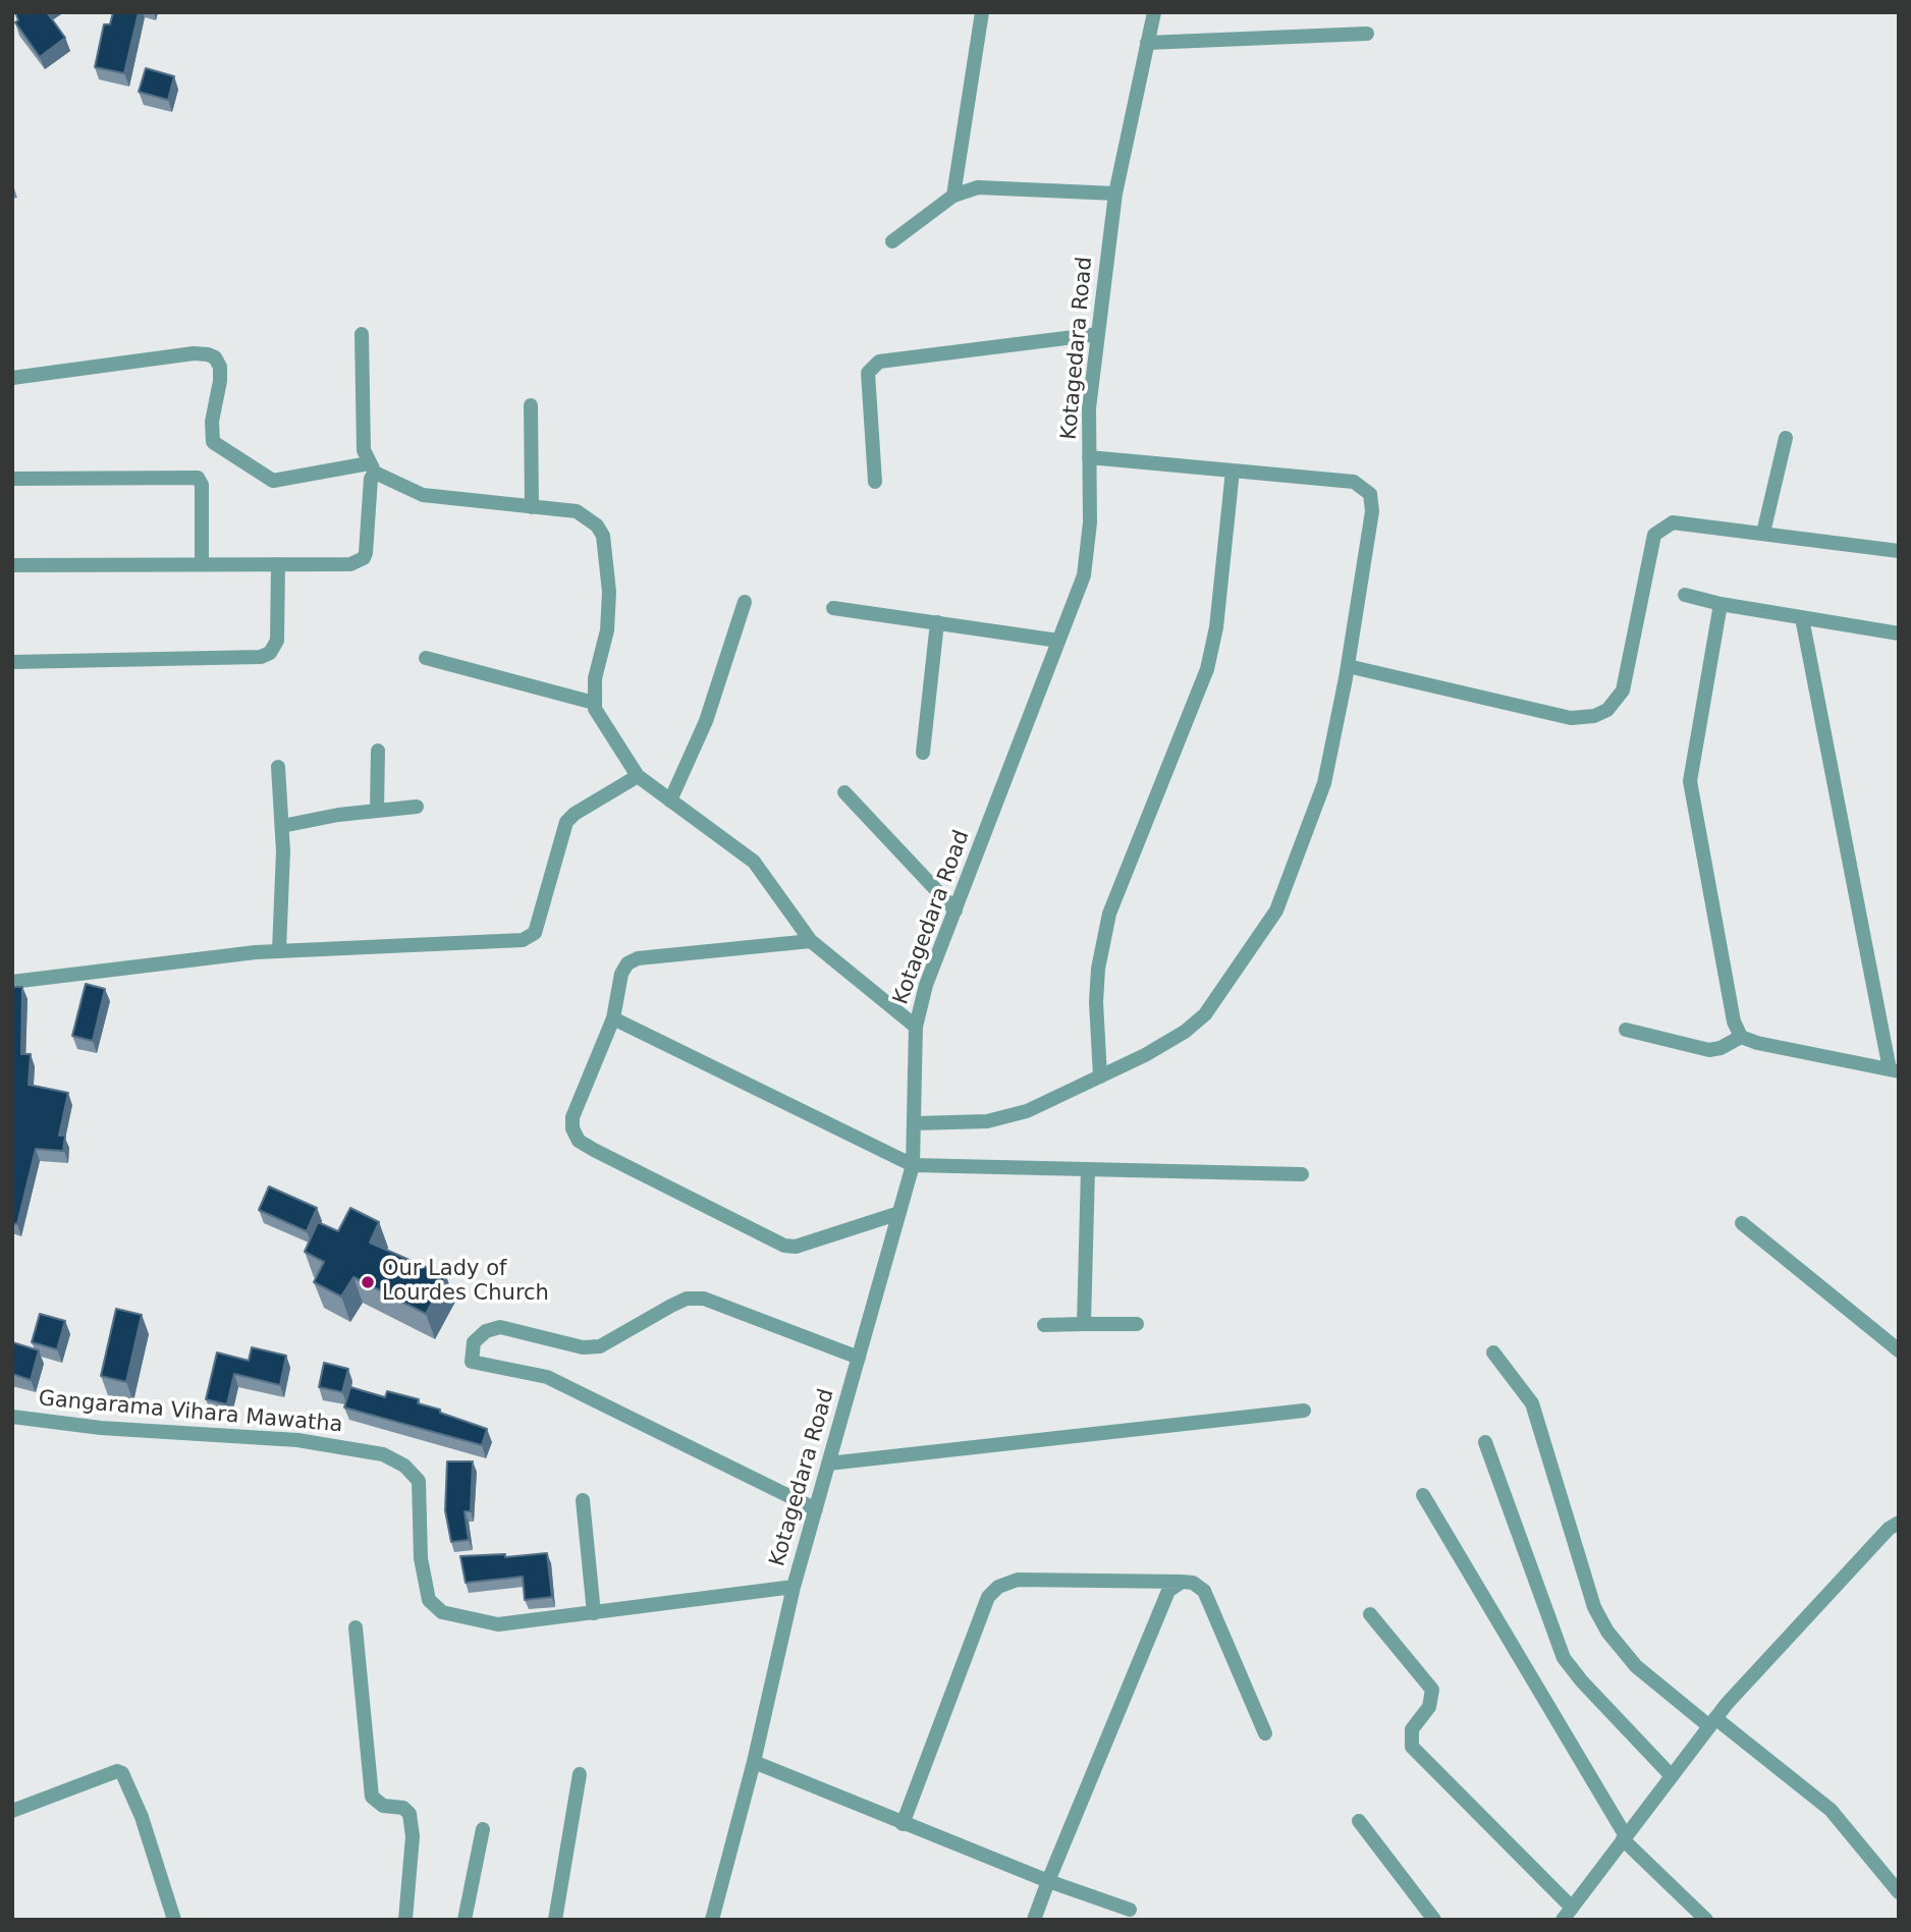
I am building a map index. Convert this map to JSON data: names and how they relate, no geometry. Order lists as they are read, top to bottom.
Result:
{
  "streets": {
    "street": ["Kotagedara Road", "Gangarama Vihara Mawatha"]
  },
  "crossings": [
    ["Kotagedara Road", "Gangarama Vihara Mawatha"]
  ],
  "places": ["Our Lady of Lourdes Church"]
}
